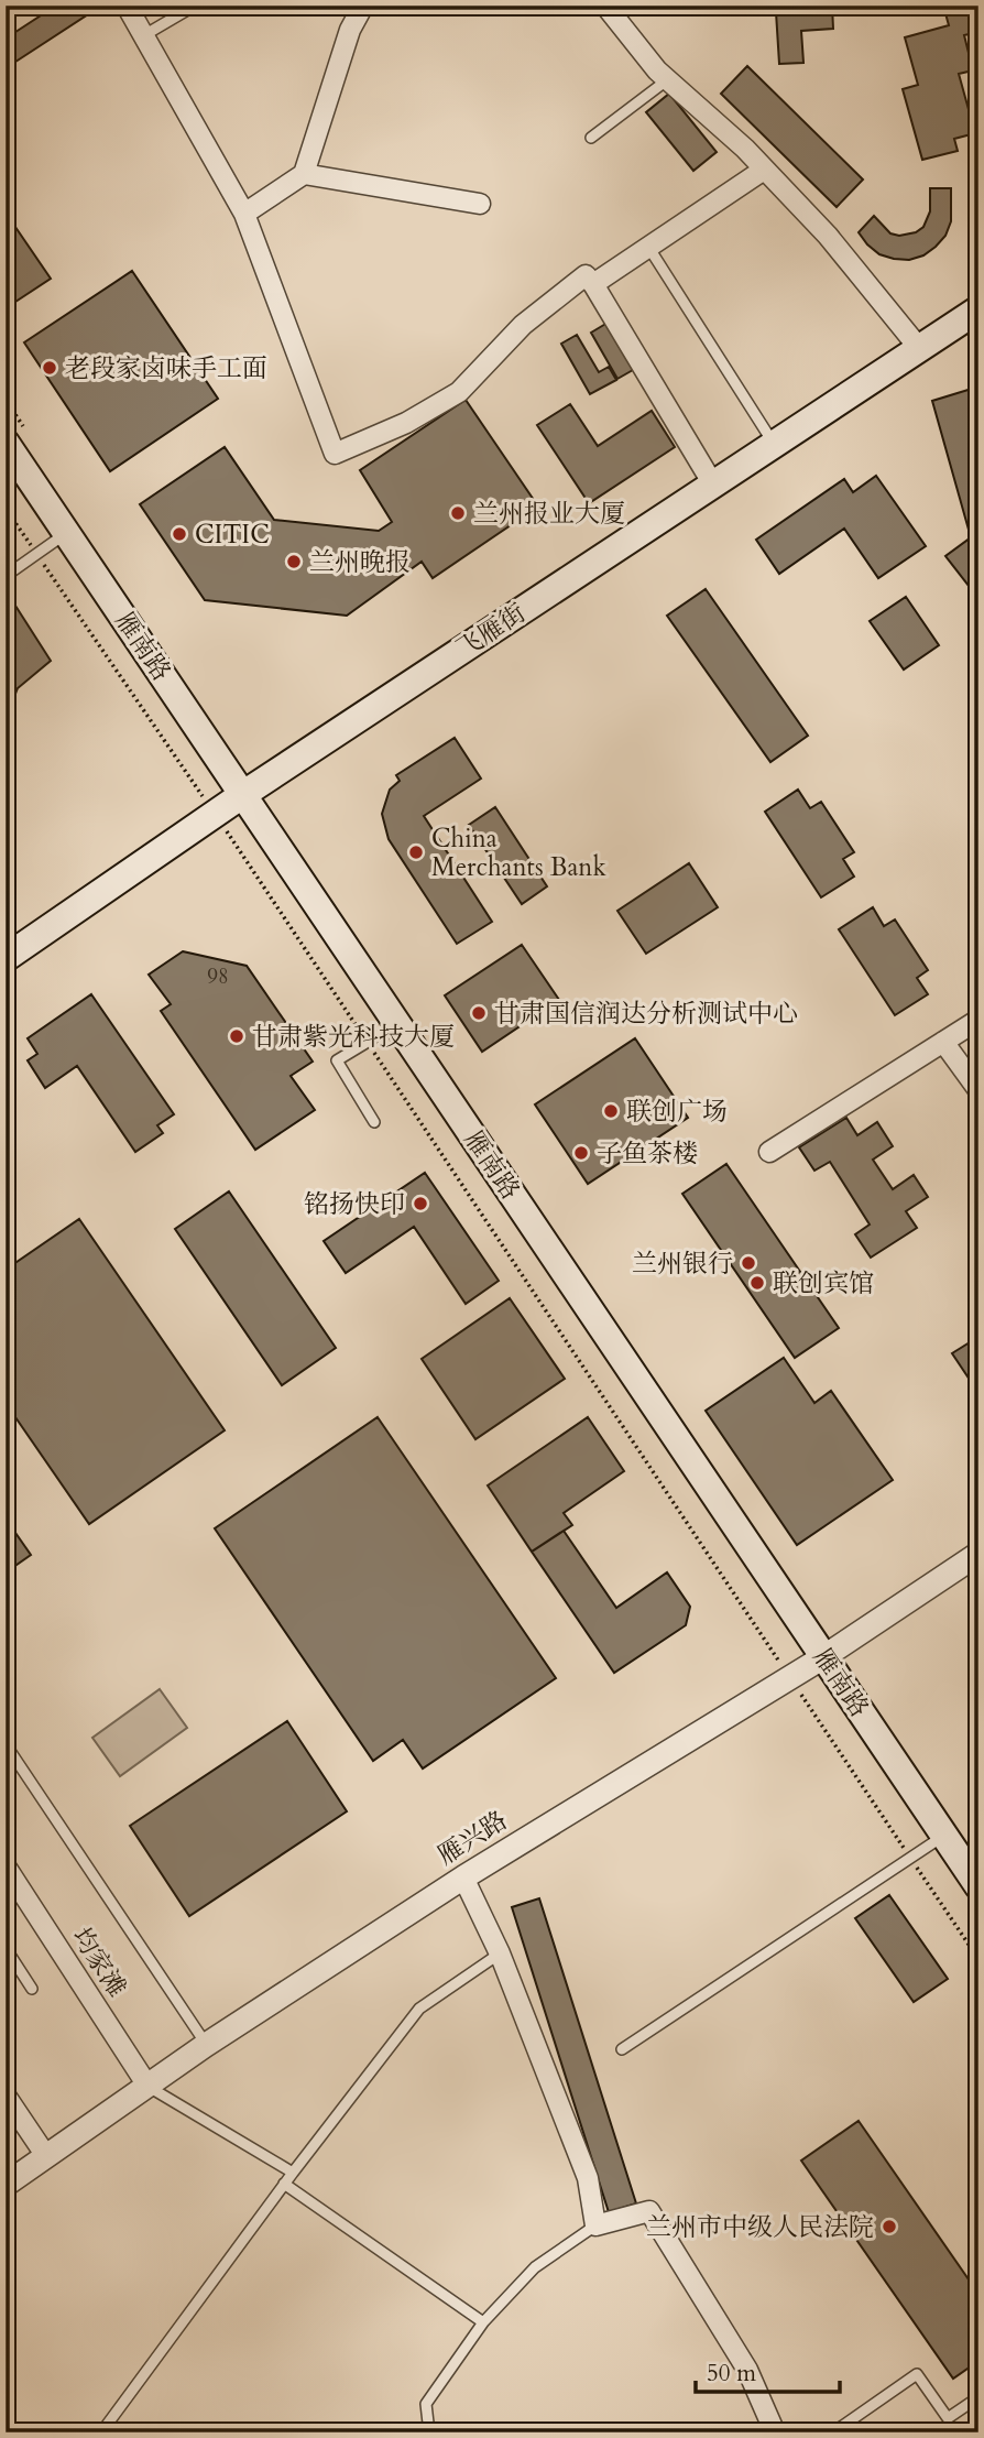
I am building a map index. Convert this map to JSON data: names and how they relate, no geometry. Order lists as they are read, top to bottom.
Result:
{
  "streets": {
    "main road": ["飞雁街", "雁南路"],
    "street": ["雁兴路", "均家滩"]
  },
  "crossings": [
    ["飞雁街", "雁南路"],
    ["雁南路", "雁兴路"],
    ["雁兴路", "均家滩"]
  ],
  "places": [
    "老段家卤味手工面",
    "兰州报业大厦",
    "CITIC",
    "兰州晚报",
    "China Merchants Bank",
    "甘肃国信润达分析测试中心",
    "甘肃紫光科技大厦",
    "联创广场",
    "子鱼茶楼",
    "铭扬快印",
    "兰州银行",
    "联创宾馆",
    "兰州市中级人民法院"
  ],
  "house_numbers": ["98"],
  "scale_bar": "50 m"
}
